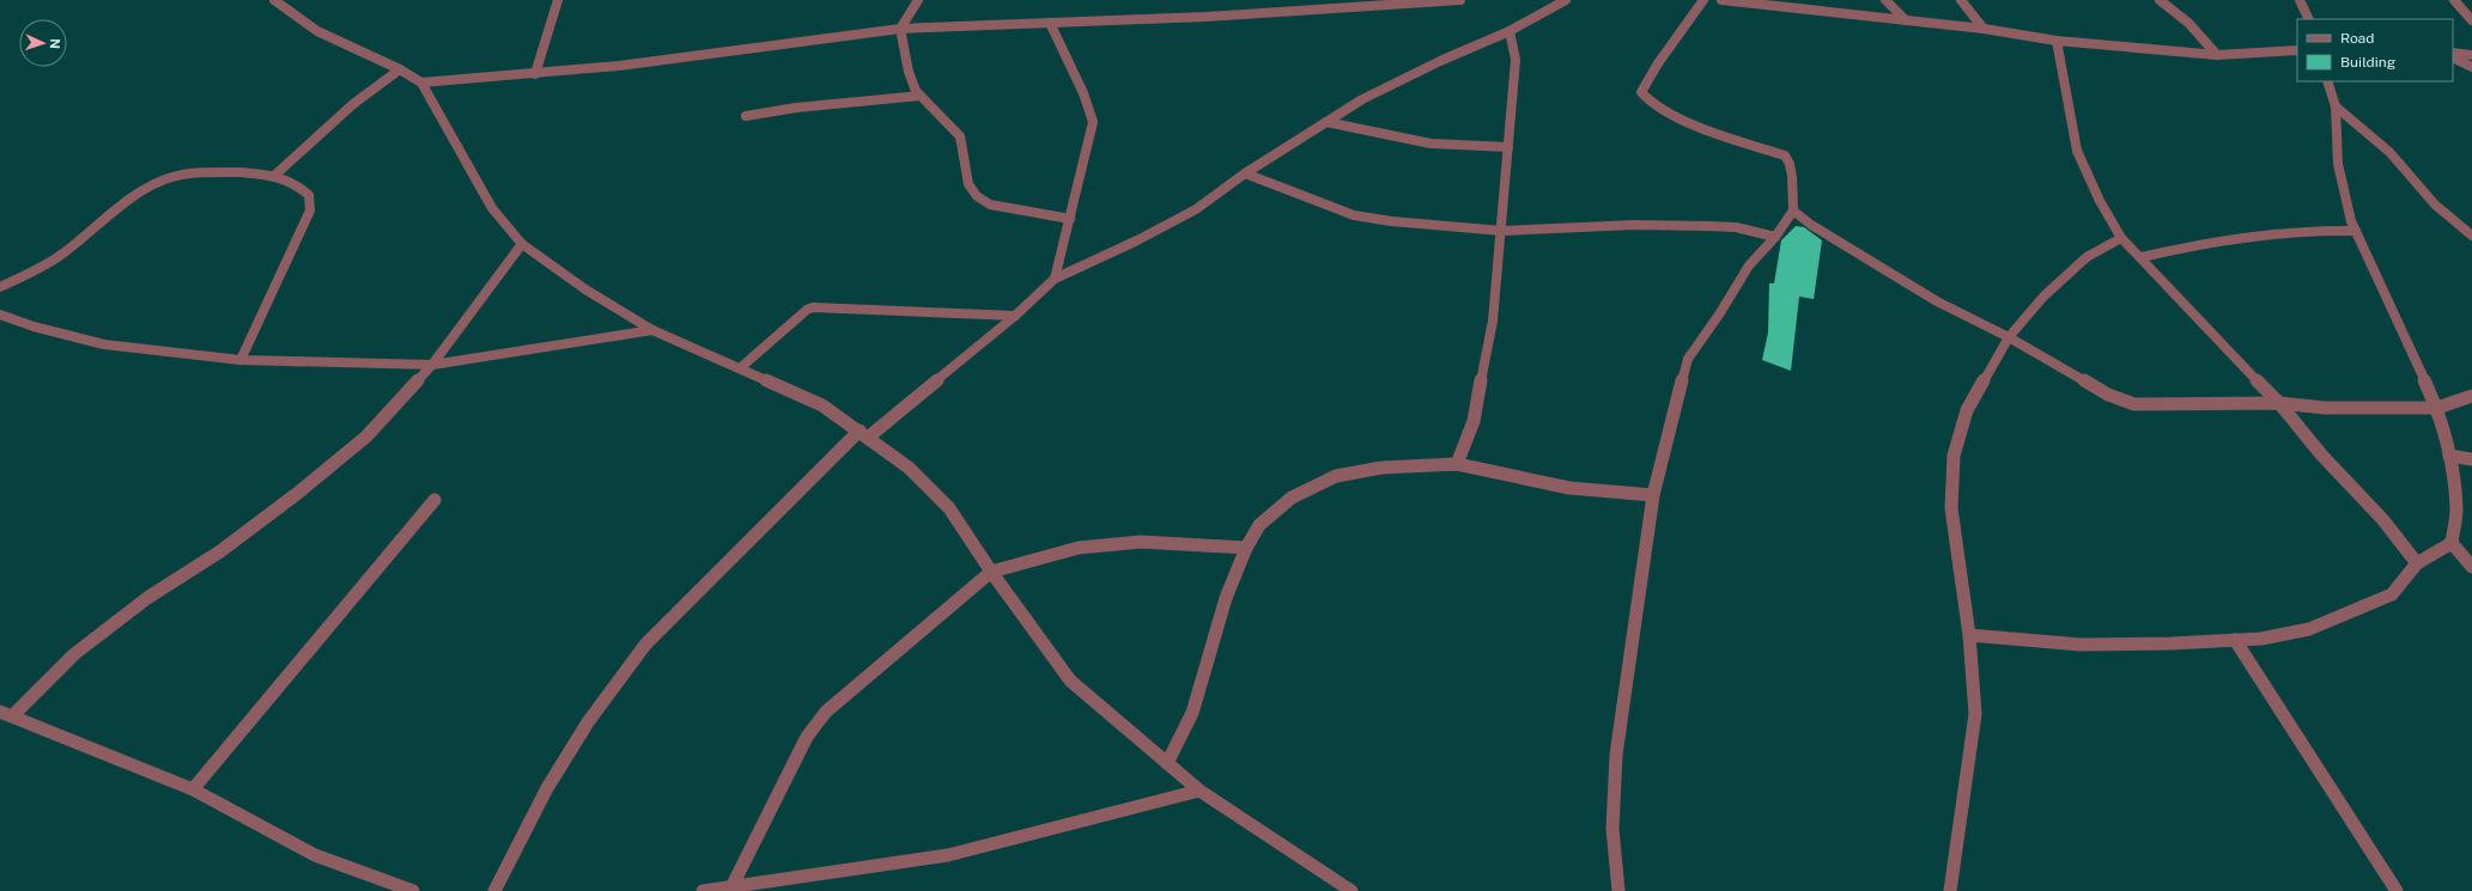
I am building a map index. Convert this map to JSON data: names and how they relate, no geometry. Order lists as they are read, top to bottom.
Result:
{
  "legend": ["Road", "Building"],
  "north": "right"
}
